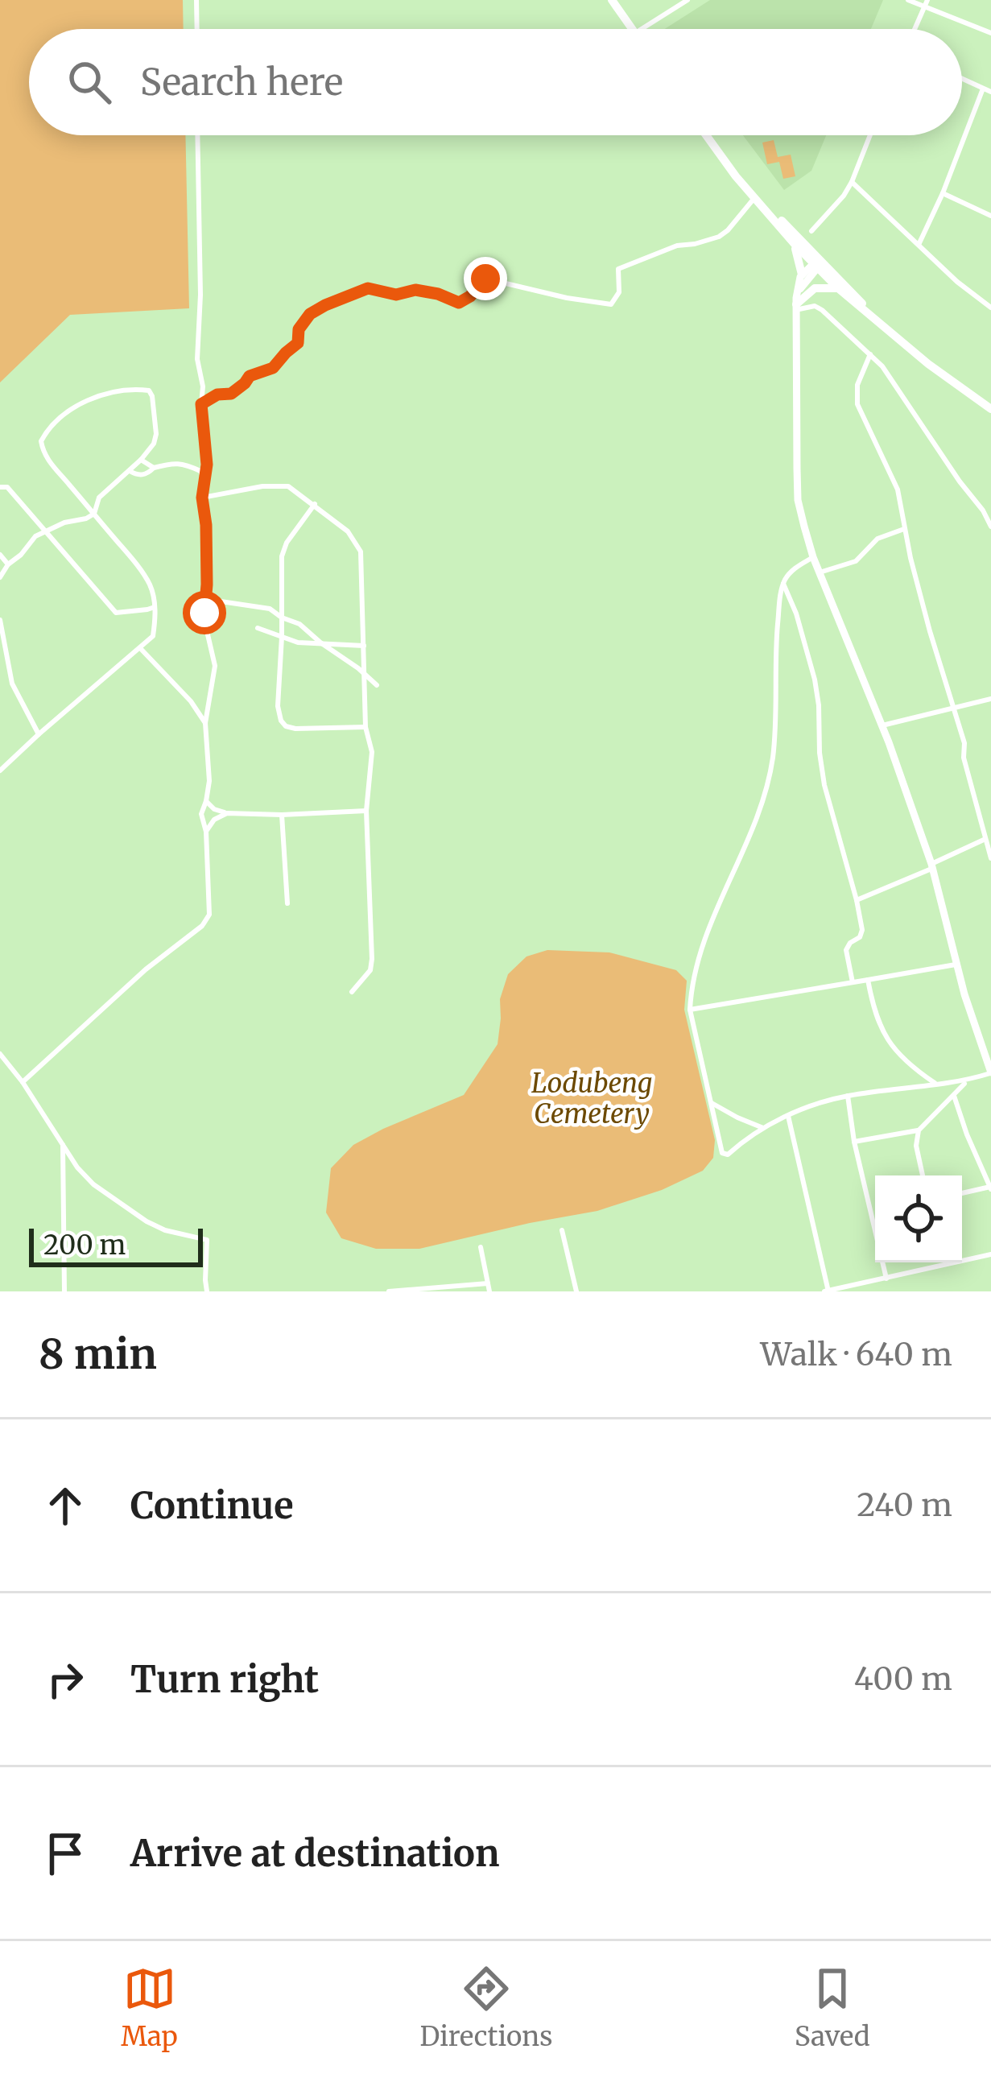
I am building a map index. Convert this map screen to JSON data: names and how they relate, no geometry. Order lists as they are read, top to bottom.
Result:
{
  "parks": ["Lodubeng Cemetery"],
  "scale_bar": "200 m",
  "page": {
    "search": "Search here",
    "scale": "200 m",
    "heading": ["8 min", "Walk · 640 m"],
    "list": [
      ["Continue", "240 m"],
      ["Turn right", "400 m"],
      "Arrive at destination"
    ],
    "nav": ["Map", "Directions", "Saved"]
  }
}
